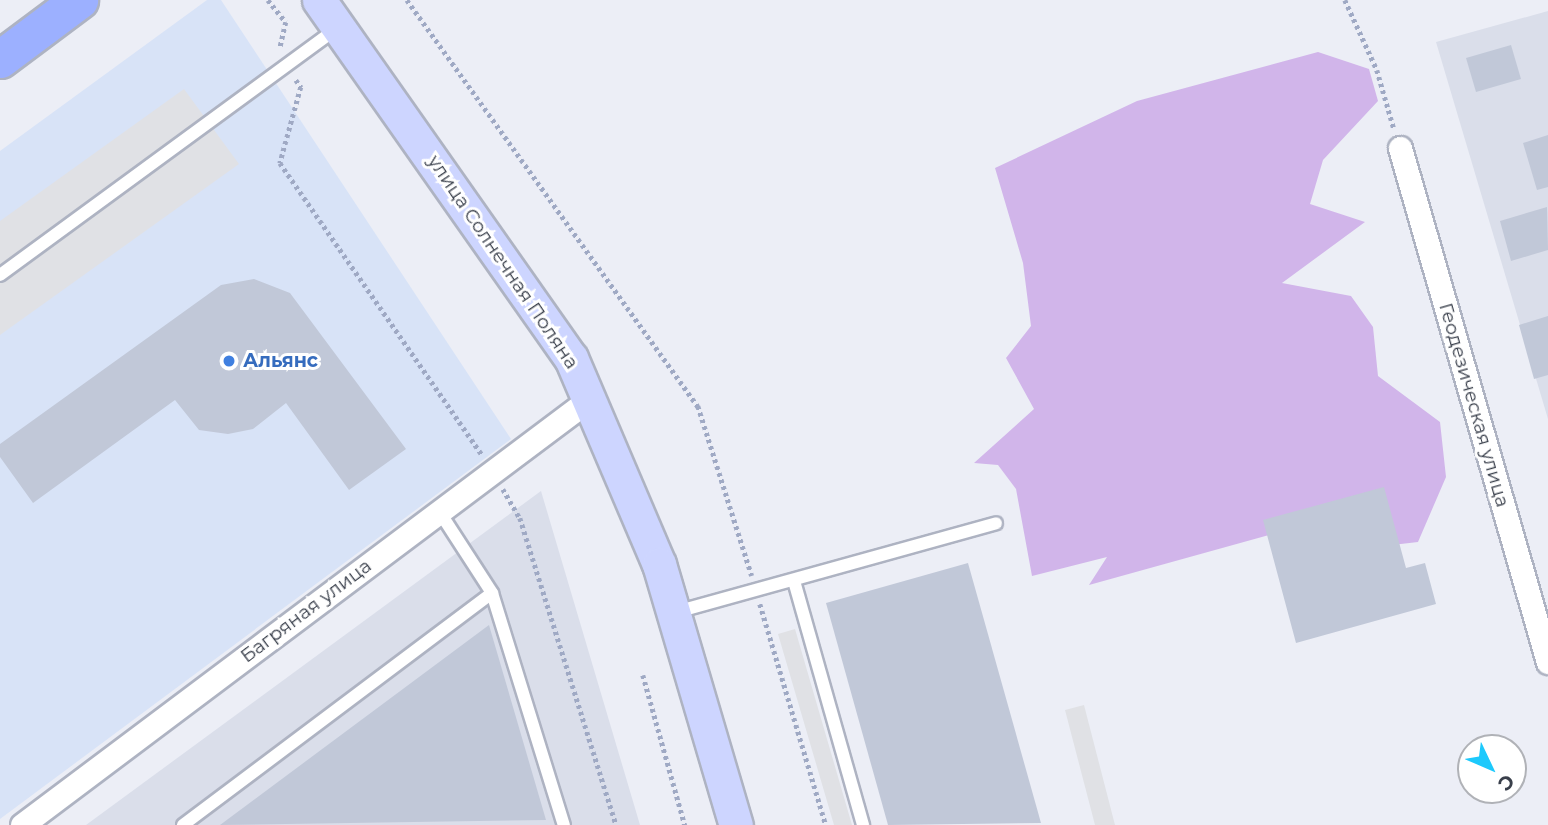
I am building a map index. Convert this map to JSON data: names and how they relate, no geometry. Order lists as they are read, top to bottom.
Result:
{
  "streets": {
    "street": ["улица Солнечная Поляна", "Геодезическая улица", "Багряная улица"]
  },
  "crossings": [
    ["улица Солнечная Поляна", "Багряная улица"]
  ],
  "places": ["Альянс"],
  "north": "bottom right"
}
